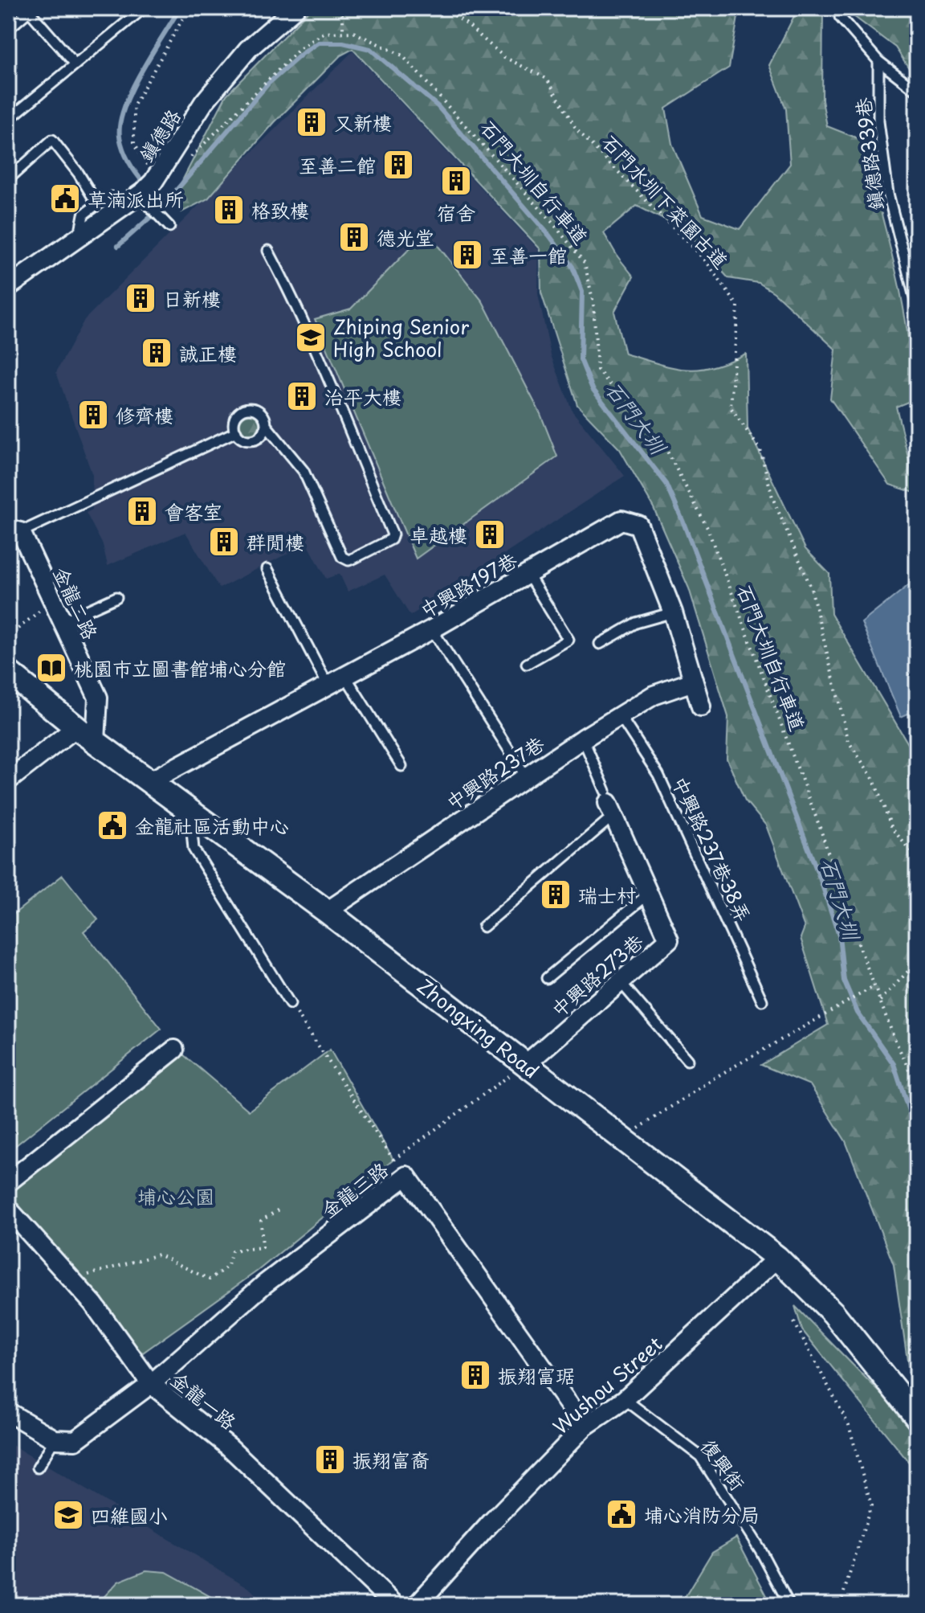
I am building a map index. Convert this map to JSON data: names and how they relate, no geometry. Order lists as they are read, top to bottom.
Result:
{
  "streets": {
    "street": [
      "鎮德路",
      "中興路197巷",
      "金龍二路",
      "中興路237巷",
      "中興路273巷",
      "Zhongxing Road",
      "金龍三路",
      "Wushou Street",
      "金龍一路"
    ],
    "lane": ["鎮德路339巷", "中興路237巷38弄", "復興街"],
    "path": ["石門大圳自行車道", "石門水圳下菜園古道"]
  },
  "crossings": [
    ["中興路197巷", "中興路237巷"],
    ["中興路197巷", "Zhongxing Road"],
    ["金龍二路", "Zhongxing Road"],
    ["中興路237巷", "中興路237巷38弄"],
    ["中興路237巷", "Zhongxing Road"],
    ["中興路273巷", "Zhongxing Road"],
    ["Zhongxing Road", "Wushou Street"],
    ["金龍三路", "Wushou Street"],
    ["金龍三路", "金龍一路"],
    ["Wushou Street", "復興街"]
  ],
  "water": ["石門大圳"],
  "parks": ["埔心公園"],
  "places": {
    "building": [
      "又新樓",
      "至善二館",
      "宿舍",
      "格致樓",
      "德光堂",
      "至善一館",
      "日新樓",
      "誠正樓",
      "治平大樓",
      "修齊樓",
      "會客室",
      "卓越樓",
      "群閒樓",
      "瑞士村",
      "振翔富琚",
      "振翔富裔"
    ],
    "public building": ["草湳派出所", "金龍社區活動中心", "埔心消防分局"],
    "school or university": ["Zhiping Senior High School", "四維國小"],
    "library": ["桃園市立圖書館埔心分館"]
  }
}
